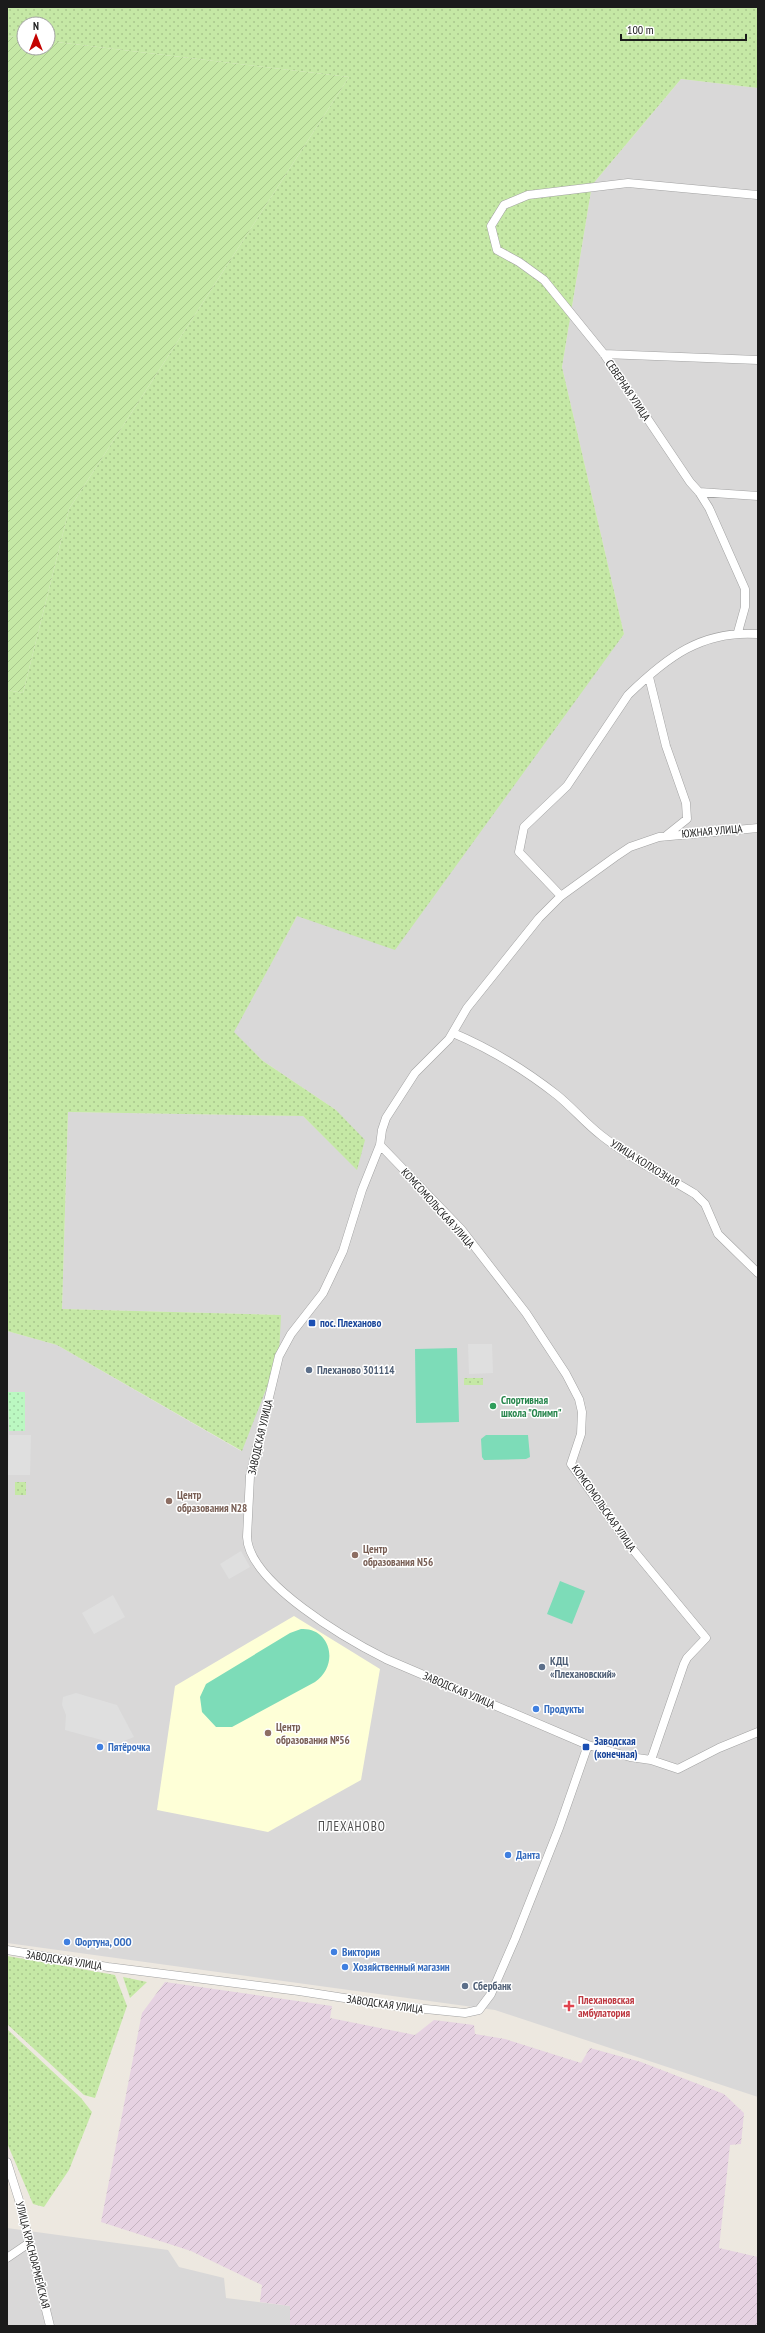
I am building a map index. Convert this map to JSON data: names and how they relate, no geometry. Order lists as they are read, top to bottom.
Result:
{
  "streets": {
    "street": [
      "СЕВЕРНАЯ УЛИЦА",
      "ЮЖНАЯ УЛИЦА",
      "УЛИЦА КОЛХОЗНАЯ",
      "КОМСОМОЛЬСКАЯ УЛИЦА",
      "ЗАВОДСКАЯ УЛИЦА",
      "УЛИЦА КРАСНОАРМЕЙСКАЯ"
    ]
  },
  "crossings": [
    ["ЮЖНАЯ УЛИЦА", "ЗАВОДСКАЯ УЛИЦА"],
    ["УЛИЦА КОЛХОЗНАЯ", "ЗАВОДСКАЯ УЛИЦА"],
    ["КОМСОМОЛЬСКАЯ УЛИЦА", "ЗАВОДСКАЯ УЛИЦА"]
  ],
  "districts": ["ПЛЕХАНОВО"],
  "places": {
    "transit": ["пос. Плеханово", "Заводская (конечная)"],
    "other": [
      "Плеханово 301114",
      "Спортивная школа \"Олимп\"",
      "Центр образования N28",
      "Центр образования N56",
      "КДЦ «Плехановский»",
      "Продукты",
      "Центр образования №56",
      "Пятёрочка",
      "Данта",
      "Фортуна, ООО",
      "Виктория",
      "Хозяйственный магазин",
      "Сбербанк"
    ],
    "health": ["Плехановская амбулатория"]
  },
  "scale_bar": "100 m",
  "north": "top"
}
